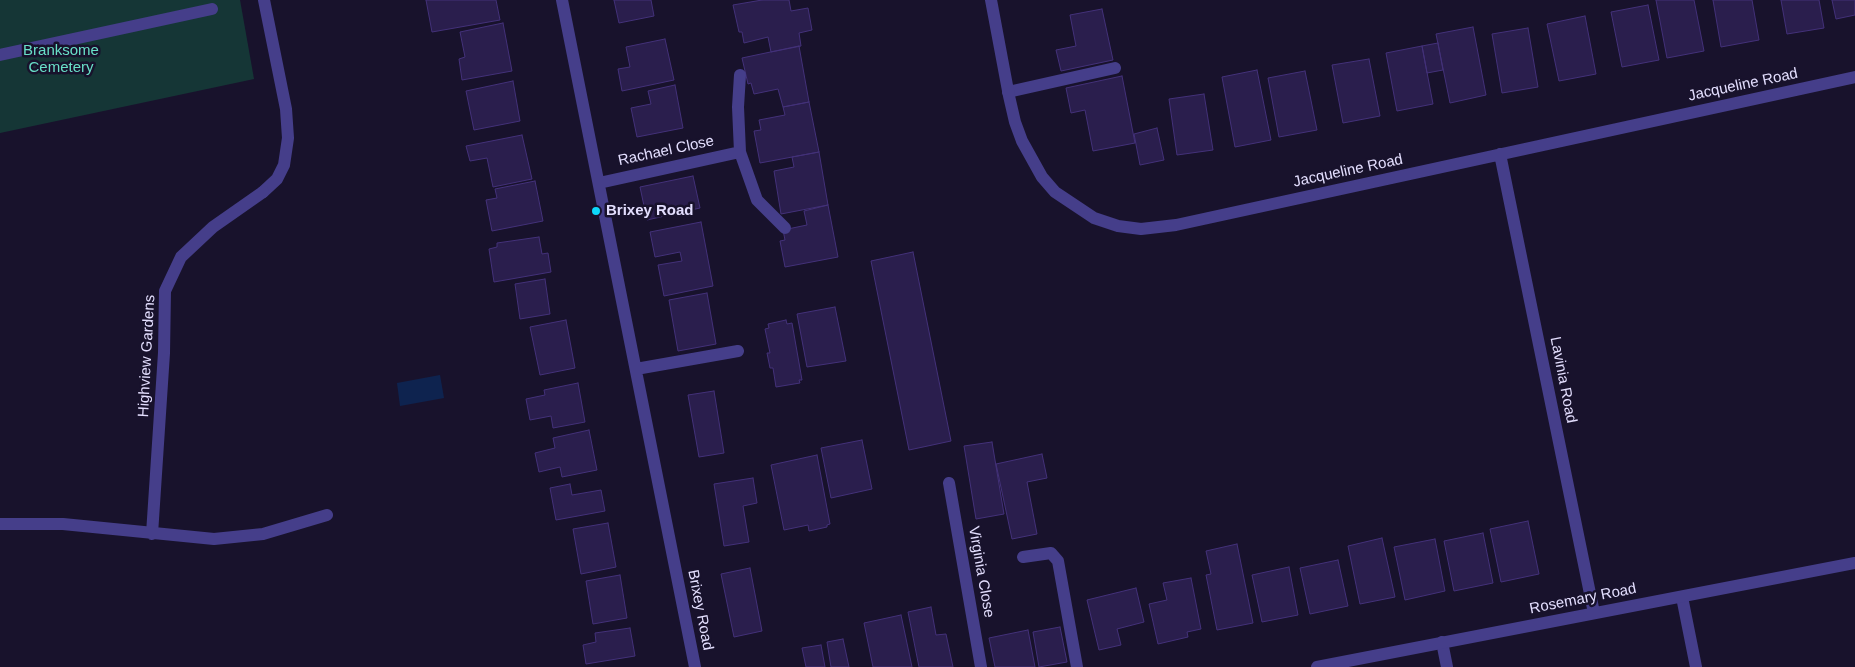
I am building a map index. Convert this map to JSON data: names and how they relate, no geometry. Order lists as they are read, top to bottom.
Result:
{
  "streets": {
    "street": [
      "Jacqueline Road",
      "Rachael Close",
      "Highview Gardens",
      "Lavinia Road",
      "Virginia Close",
      "Rosemary Road",
      "Brixey Road"
    ]
  },
  "crossings": [
    ["Jacqueline Road", "Lavinia Road"],
    ["Rachael Close", "Brixey Road"],
    ["Lavinia Road", "Rosemary Road"]
  ],
  "parks": ["Branksome Cemetery"],
  "places": ["Brixey Road"]
}
